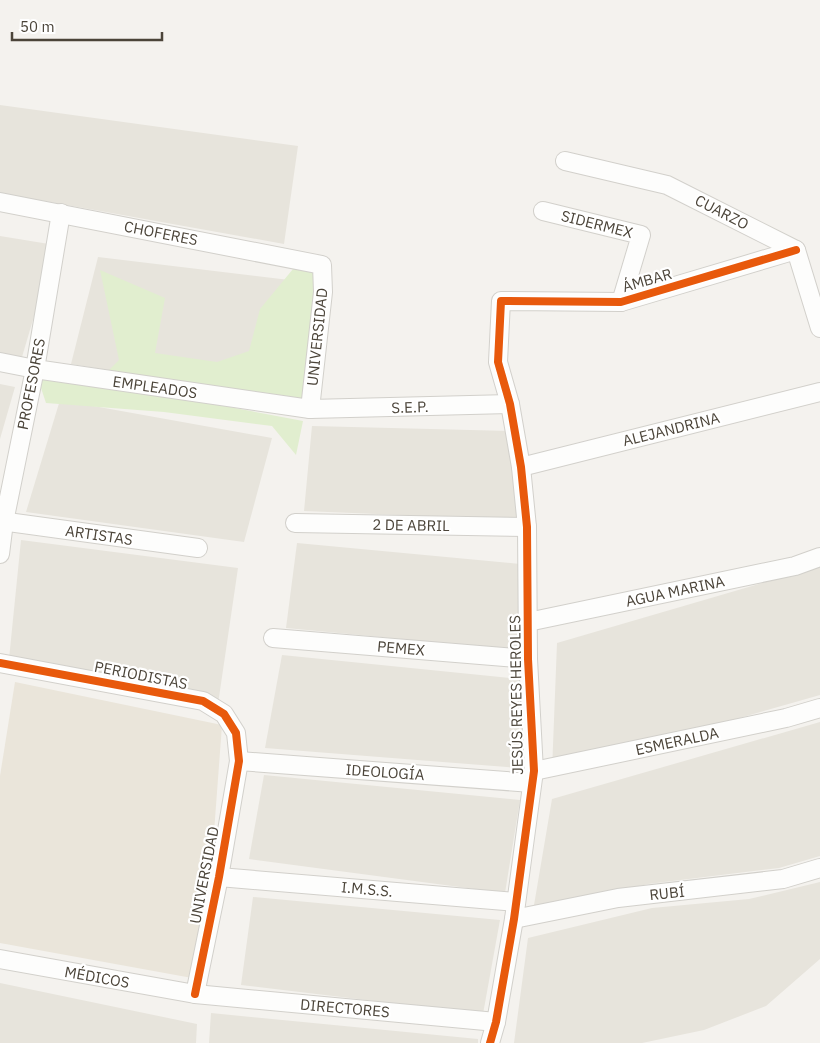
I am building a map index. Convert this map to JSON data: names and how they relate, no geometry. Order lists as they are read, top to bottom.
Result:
{
  "streets": {
    "street": [
      "CUARZO",
      "SIDERMEX",
      "CHOFERES",
      "ÁMBAR",
      "UNIVERSIDAD",
      "PROFESORES",
      "EMPLEADOS",
      "S.E.P.",
      "ALEJANDRINA",
      "2 DE ABRIL",
      "ARTISTAS",
      "AGUA MARINA",
      "PEMEX",
      "PERIODISTAS",
      "JESÚS REYES HEROLES",
      "ESMERALDA",
      "IDEOLOGÍA",
      "I.M.S.S.",
      "RUBÍ",
      "MÉDICOS",
      "DIRECTORES"
    ]
  },
  "crossings": [
    ["CUARZO", "ÁMBAR"],
    ["SIDERMEX", "ÁMBAR"],
    ["CHOFERES", "UNIVERSIDAD"],
    ["CHOFERES", "PROFESORES"],
    ["ÁMBAR", "JESÚS REYES HEROLES"],
    ["UNIVERSIDAD", "EMPLEADOS"],
    ["UNIVERSIDAD", "S.E.P."],
    ["UNIVERSIDAD", "PERIODISTAS"],
    ["UNIVERSIDAD", "IDEOLOGÍA"],
    ["UNIVERSIDAD", "I.M.S.S."],
    ["UNIVERSIDAD", "MÉDICOS"],
    ["UNIVERSIDAD", "DIRECTORES"],
    ["PROFESORES", "EMPLEADOS"],
    ["PROFESORES", "ARTISTAS"],
    ["EMPLEADOS", "S.E.P."],
    ["S.E.P.", "JESÚS REYES HEROLES"],
    ["ALEJANDRINA", "JESÚS REYES HEROLES"],
    ["2 DE ABRIL", "JESÚS REYES HEROLES"],
    ["AGUA MARINA", "JESÚS REYES HEROLES"],
    ["PEMEX", "JESÚS REYES HEROLES"],
    ["PERIODISTAS", "IDEOLOGÍA"],
    ["JESÚS REYES HEROLES", "ESMERALDA"],
    ["JESÚS REYES HEROLES", "IDEOLOGÍA"],
    ["JESÚS REYES HEROLES", "I.M.S.S."],
    ["JESÚS REYES HEROLES", "RUBÍ"],
    ["JESÚS REYES HEROLES", "DIRECTORES"],
    ["ESMERALDA", "IDEOLOGÍA"],
    ["I.M.S.S.", "RUBÍ"],
    ["MÉDICOS", "DIRECTORES"]
  ],
  "scale_bar": "50 m"
}
